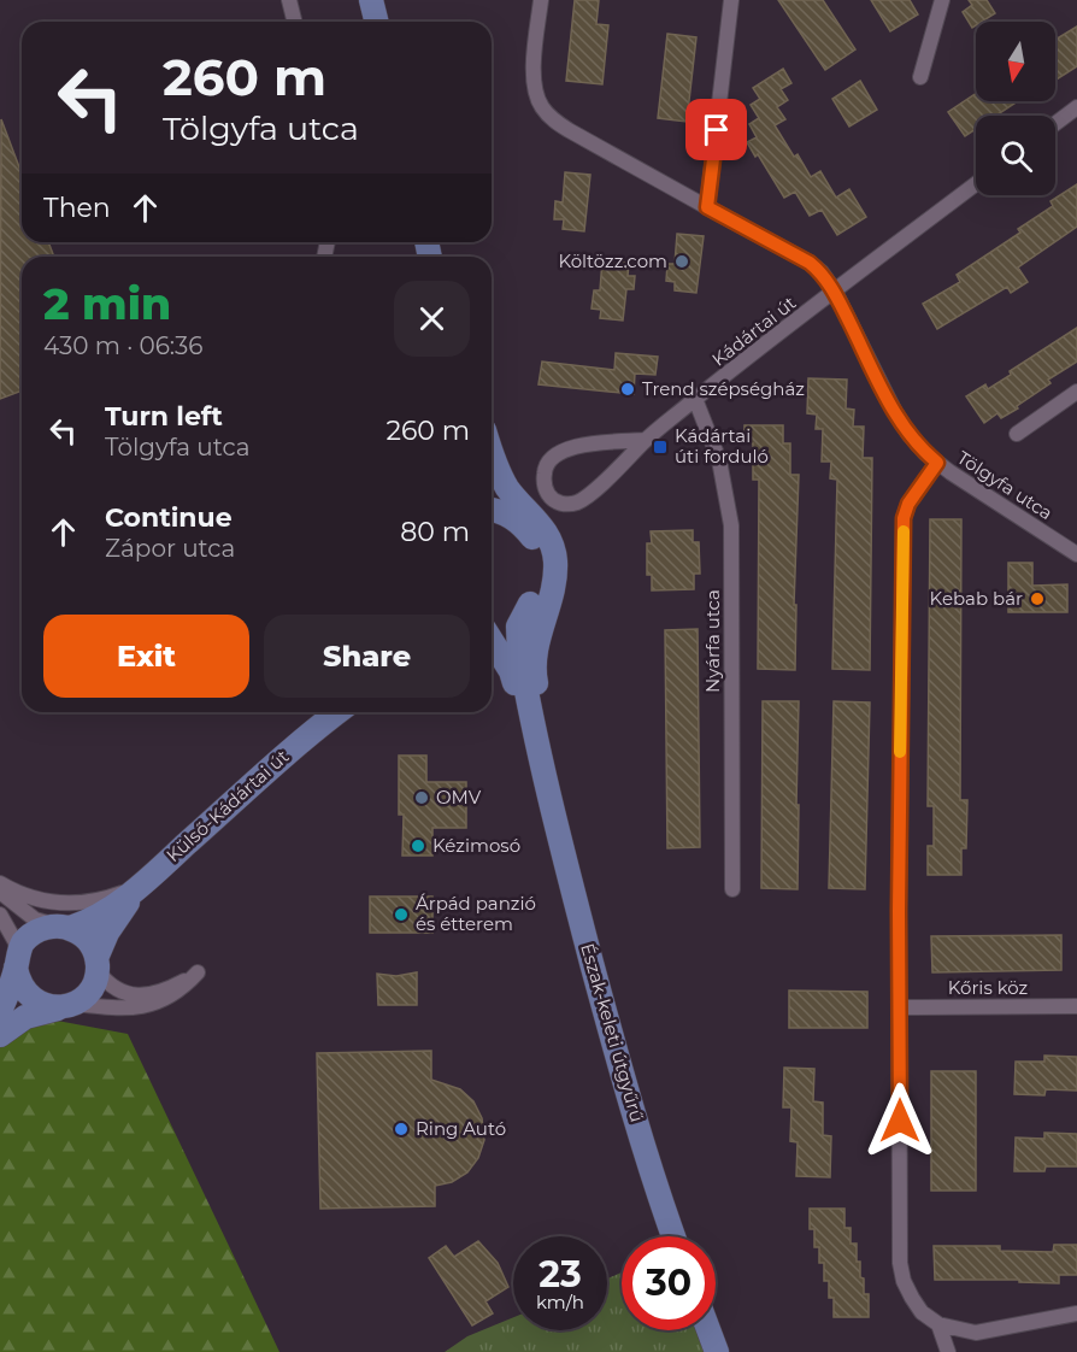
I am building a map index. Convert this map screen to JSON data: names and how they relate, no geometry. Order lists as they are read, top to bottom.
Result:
{
  "streets": {
    "main road": ["Külső-Kádártai út", "Észak-keleti útgyűrű"],
    "street": [
      "Kádártai út",
      "Tölgyfa utca",
      "Nyárfa utca",
      "Kőris köz"
    ]
  },
  "crossings": [
    ["Kádártai út", "Tölgyfa utca"],
    ["Kádártai út", "Nyárfa utca"]
  ],
  "places": {
    "other": [
      "Költözz.com",
      "Trend szépségház",
      "Kebab bár",
      "OMV",
      "Kézimosó",
      "Árpád panzió és étterem",
      "Ring Autó"
    ],
    "transit": ["Kádártai úti forduló"]
  },
  "north": "bottom",
  "page": {
    "turn": ["260 m", "Tölgyfa utca"],
    "then": "Then",
    "heading": ["2 min", "430 m · 06:36"],
    "list": [
      {
        "name": "Turn left",
        "note": "Tölgyfa utca",
        "value": "260 m"
      },
      {
        "name": "Continue",
        "note": "Zápor utca",
        "value": "80 m"
      }
    ],
    "buttons": ["Exit", "Share"],
    "speed": "23 km/h",
    "limit": "30"
  }
}
